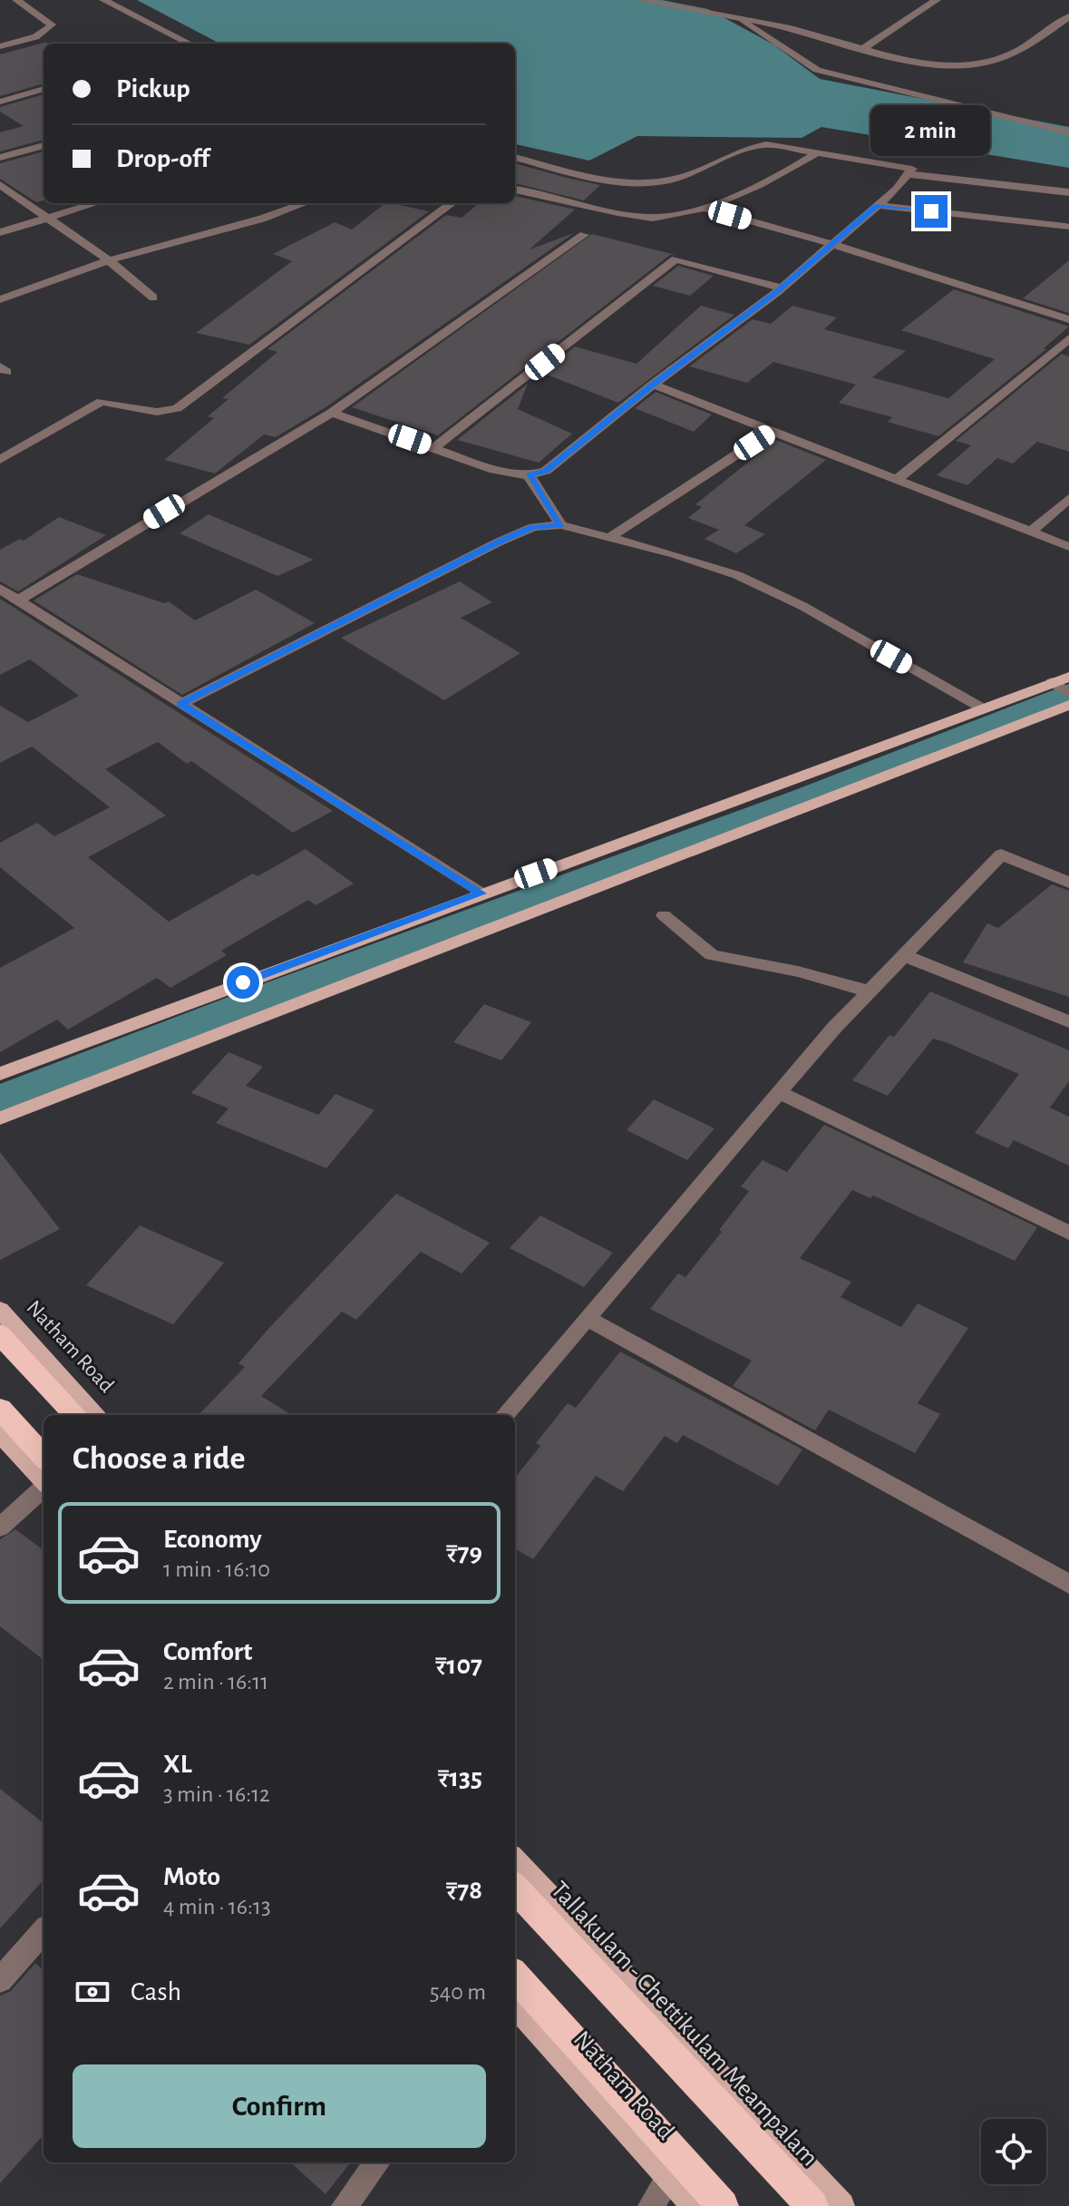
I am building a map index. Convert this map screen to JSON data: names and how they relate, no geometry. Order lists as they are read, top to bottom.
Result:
{
  "streets": {
    "highway": ["Tallakulam - Chettikulam Meampalam"],
    "main road": ["Natham Road"]
  },
  "page": {
    "banner": ["Pickup", "Drop-off"],
    "bubble": "2 min",
    "heading": "Choose a ride",
    "list": [
      {
        "name": "Economy",
        "note": "1 min · 16:10",
        "value": "₹79"
      },
      {
        "name": "Comfort",
        "note": "2 min · 16:11",
        "value": "₹107"
      },
      {
        "name": "XL",
        "note": "3 min · 16:12",
        "value": "₹135"
      },
      {
        "name": "Moto",
        "note": "4 min · 16:13",
        "value": "₹78"
      }
    ],
    "pay": ["Cash", "540 m"],
    "buttons": "Confirm"
  }
}
